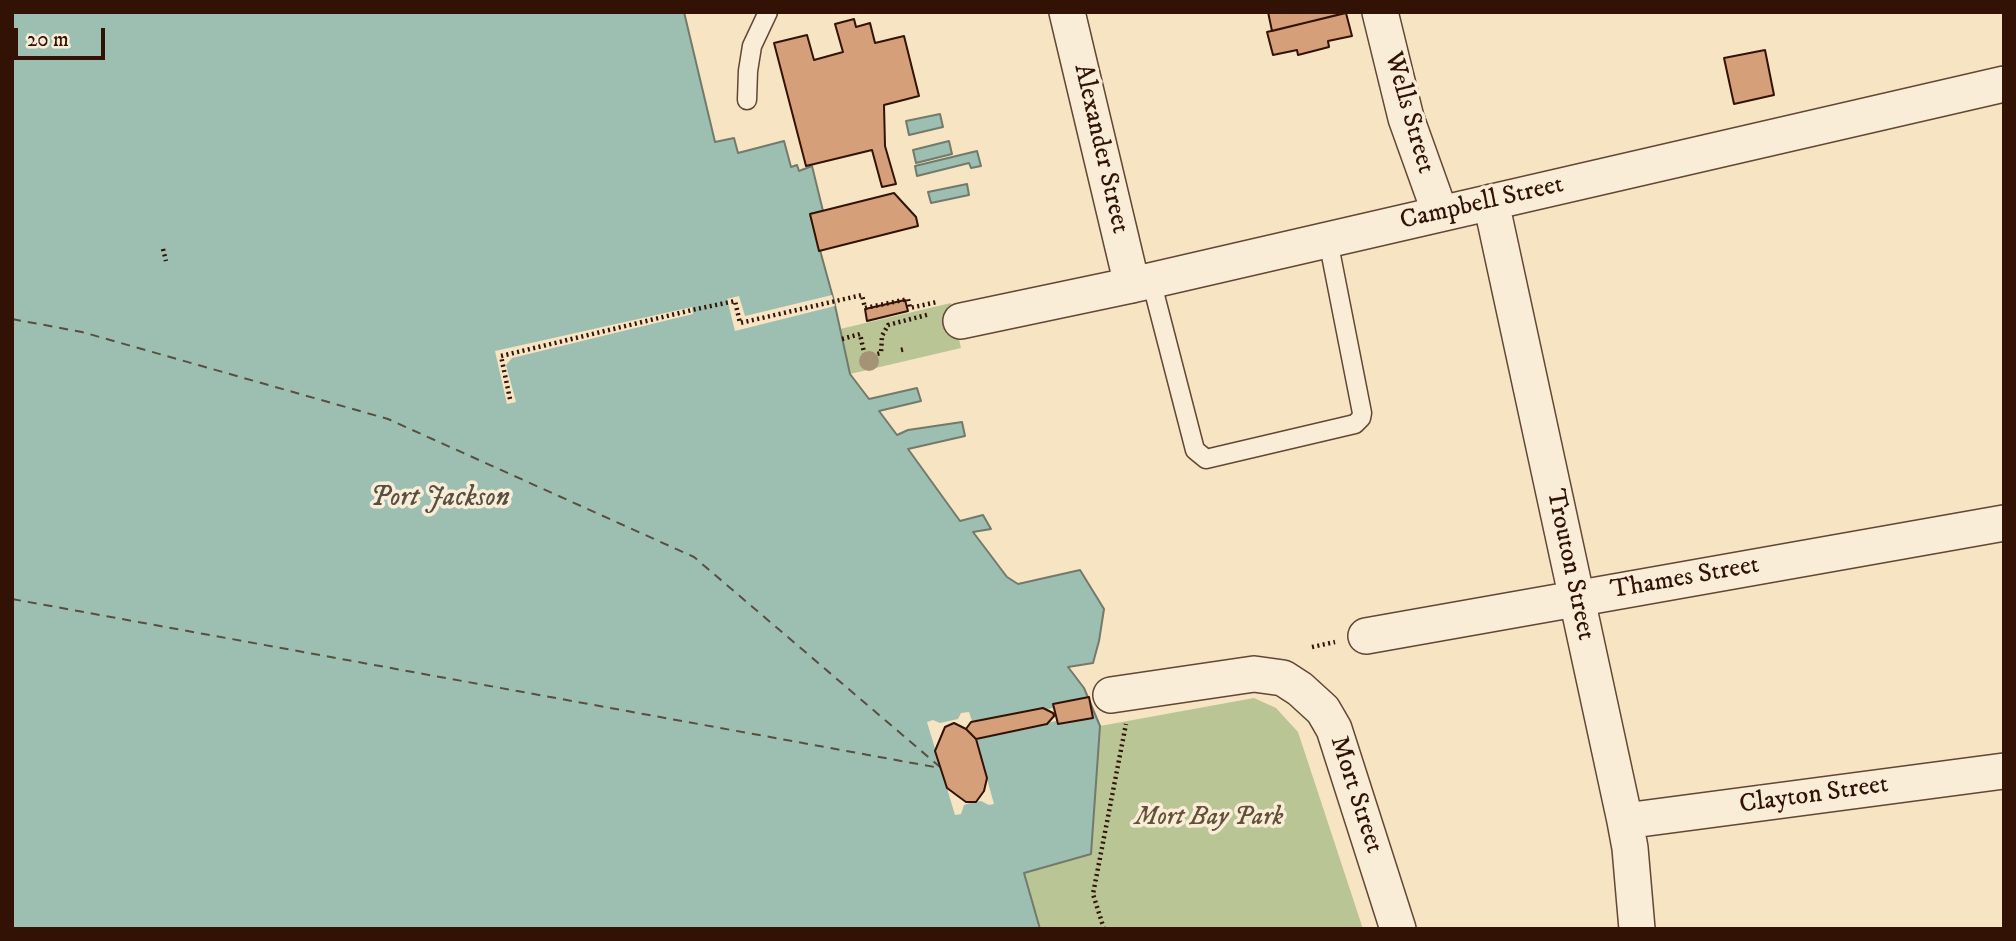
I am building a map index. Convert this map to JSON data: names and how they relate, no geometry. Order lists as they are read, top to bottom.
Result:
{
  "streets": {
    "street": [
      "Wells Street",
      "Alexander Street",
      "Campbell Street",
      "Trouton Street",
      "Thames Street",
      "Mort Street",
      "Clayton Street"
    ]
  },
  "crossings": [
    ["Wells Street", "Campbell Street"],
    ["Alexander Street", "Campbell Street"],
    ["Campbell Street", "Trouton Street"],
    ["Trouton Street", "Thames Street"],
    ["Trouton Street", "Clayton Street"]
  ],
  "water": ["Port Jackson"],
  "parks": ["Mort Bay Park"],
  "scale_bar": "20 m"
}
